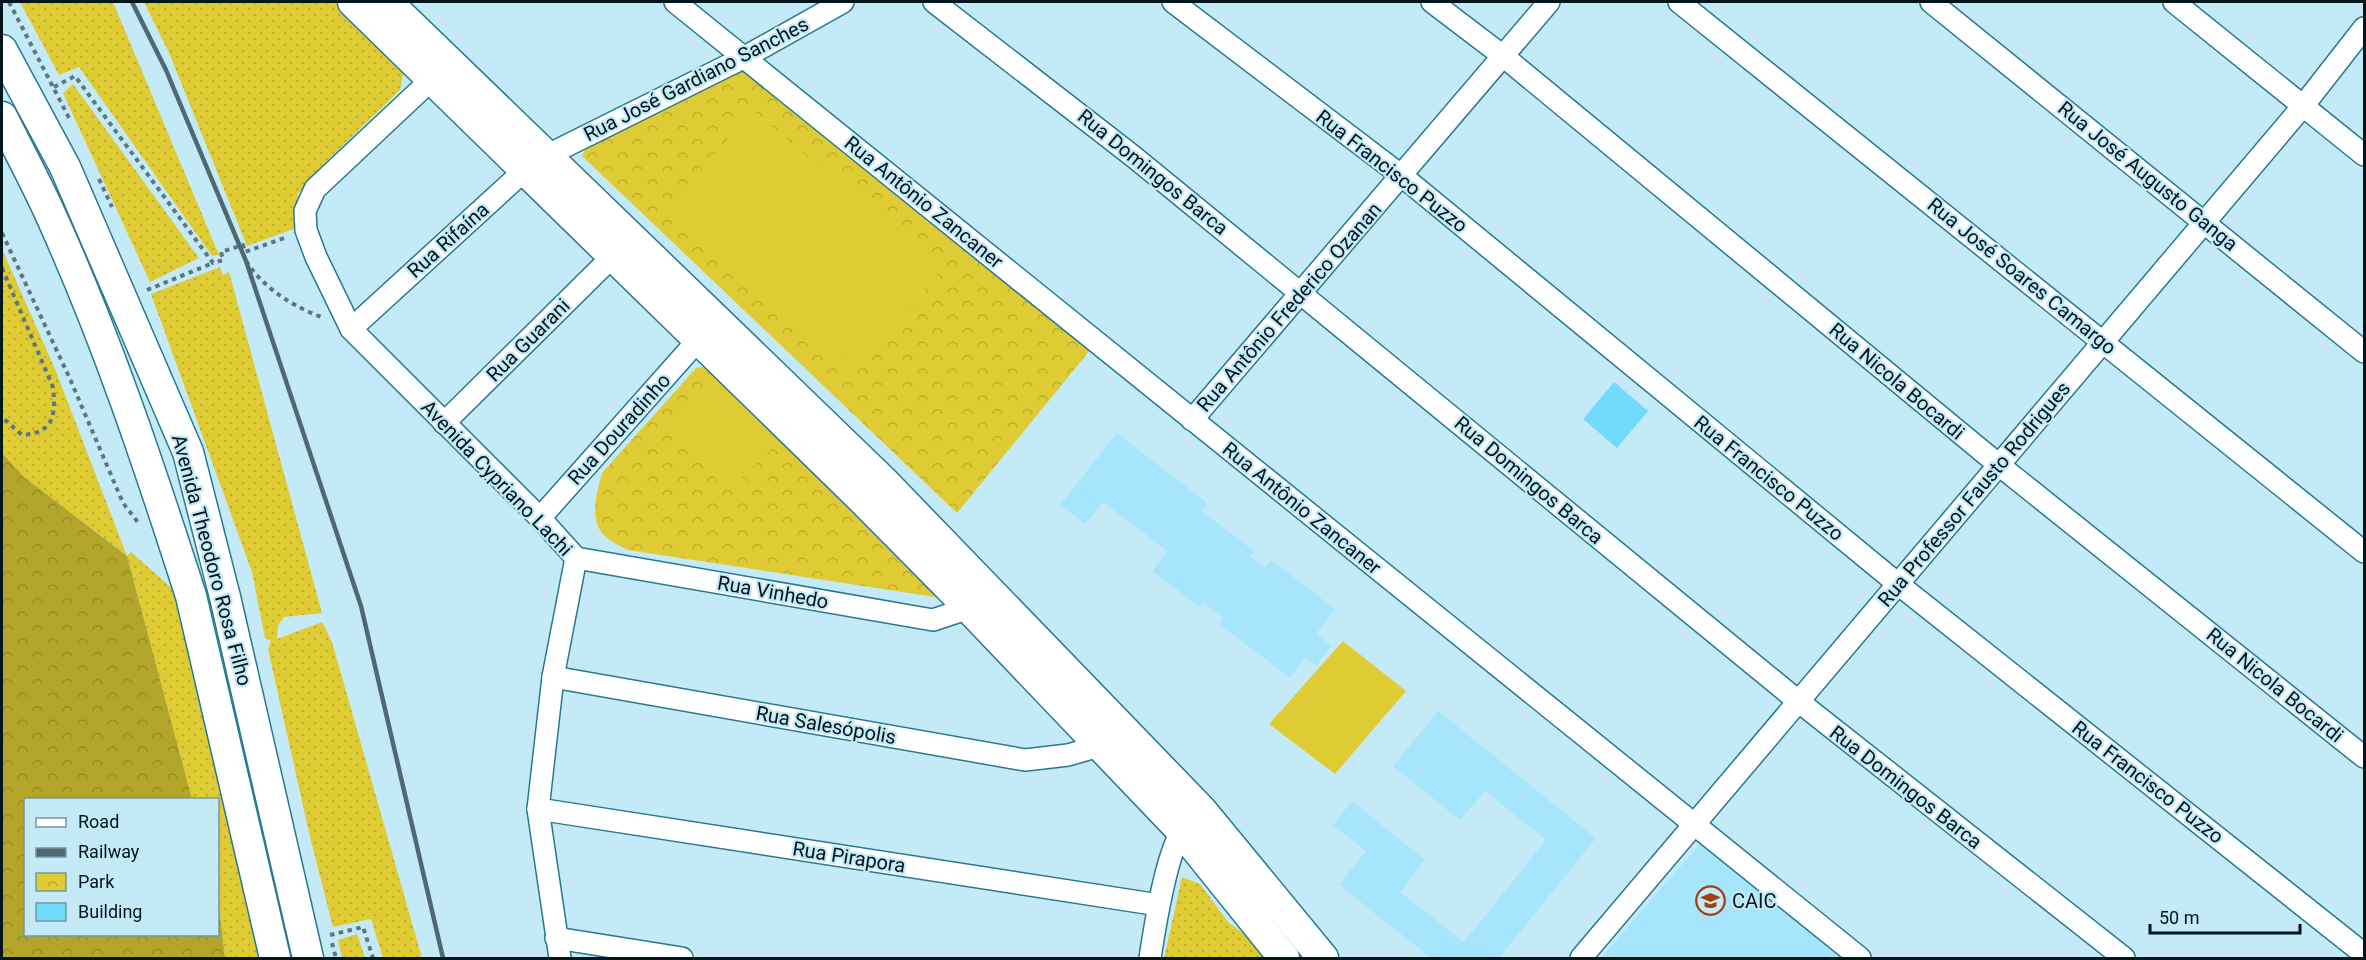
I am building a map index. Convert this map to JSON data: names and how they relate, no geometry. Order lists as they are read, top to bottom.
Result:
{
  "streets": {
    "main road": ["Avenida Theodoro Rosa Filho"],
    "street": [
      "Rua José Gardiano Sanches",
      "Rua Francisco Puzzo",
      "Rua Domingos Barca",
      "Rua José Augusto Ganga",
      "Rua Antônio Zancaner",
      "Rua Rifaína",
      "Rua José Soares Camargo",
      "Rua Antônio Frederico Ozanan",
      "Rua Guarani",
      "Rua Nicola Bocardi",
      "Rua Douradinho",
      "Avenida Cypriano Lachi",
      "Rua Professor Fausto Rodrigues",
      "Rua Vinhedo",
      "Rua Salesópolis",
      "Rua Pirapora"
    ]
  },
  "crossings": [
    ["Rua José Gardiano Sanches", "Rua Antônio Zancaner"],
    ["Rua José Gardiano Sanches", "Rua Rifaína"],
    ["Rua Francisco Puzzo", "Rua Antônio Frederico Ozanan"],
    ["Rua Francisco Puzzo", "Rua Professor Fausto Rodrigues"],
    ["Rua Domingos Barca", "Rua Antônio Frederico Ozanan"],
    ["Rua Domingos Barca", "Rua Professor Fausto Rodrigues"],
    ["Rua José Augusto Ganga", "Rua Professor Fausto Rodrigues"],
    ["Rua Antônio Zancaner", "Rua Antônio Frederico Ozanan"],
    ["Rua Antônio Zancaner", "Rua Professor Fausto Rodrigues"],
    ["Rua Rifaína", "Avenida Cypriano Lachi"],
    ["Rua José Soares Camargo", "Rua Professor Fausto Rodrigues"],
    ["Rua Antônio Frederico Ozanan", "Rua Nicola Bocardi"],
    ["Rua Guarani", "Avenida Cypriano Lachi"],
    ["Rua Nicola Bocardi", "Rua Professor Fausto Rodrigues"],
    ["Rua Douradinho", "Avenida Cypriano Lachi"],
    ["Avenida Cypriano Lachi", "Rua Vinhedo"],
    ["Avenida Cypriano Lachi", "Rua Salesópolis"],
    ["Avenida Cypriano Lachi", "Rua Pirapora"]
  ],
  "places": {
    "school or university": ["CAIC"]
  },
  "legend": [
    "Road",
    "Railway",
    "Park",
    "Building"
  ],
  "scale_bar": "50 m"
}
